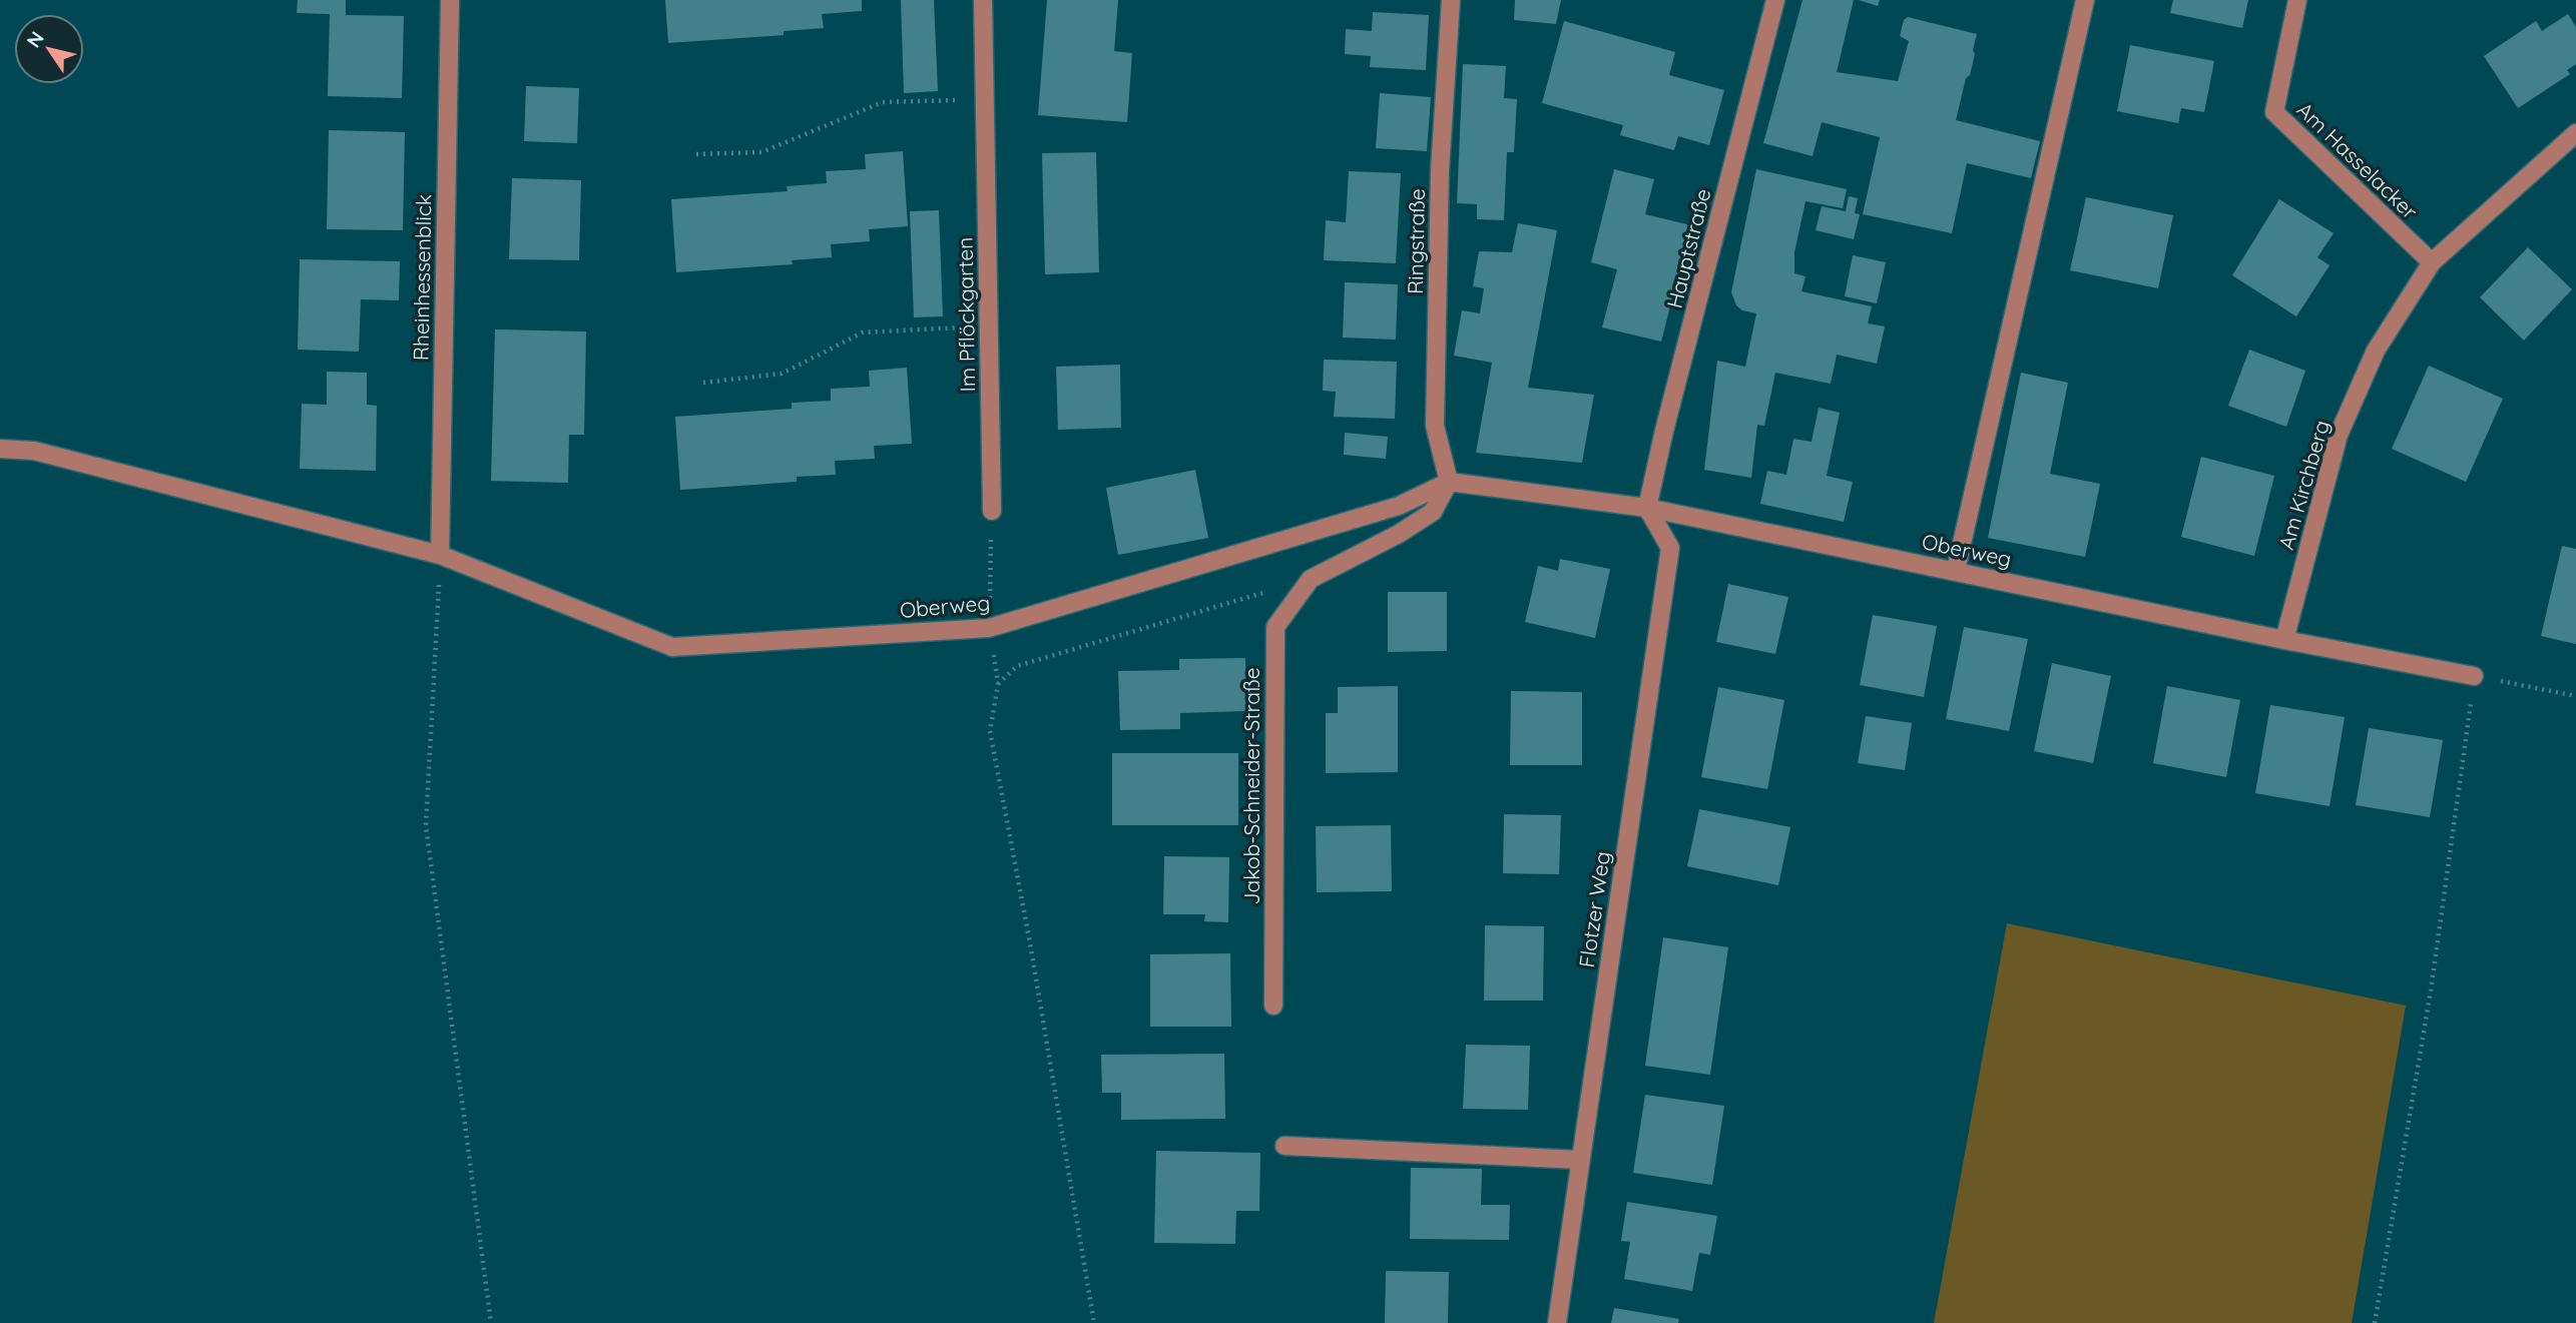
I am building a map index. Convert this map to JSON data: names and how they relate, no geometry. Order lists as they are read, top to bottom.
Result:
{
  "streets": {
    "street": [
      "Am Hasselacker",
      "Ringstraße",
      "Hauptstraße",
      "Rheinhessenblick",
      "Im Pflöckgarten",
      "Am Kirchberg",
      "Oberweg",
      "Jakob-Schneider-Straße",
      "Flotzer Weg"
    ]
  },
  "crossings": [
    ["Am Hasselacker", "Am Kirchberg"],
    ["Ringstraße", "Oberweg"],
    ["Hauptstraße", "Oberweg"],
    ["Hauptstraße", "Flotzer Weg"],
    ["Rheinhessenblick", "Oberweg"],
    ["Am Kirchberg", "Oberweg"],
    ["Oberweg", "Flotzer Weg"]
  ],
  "north": "top left"
}
